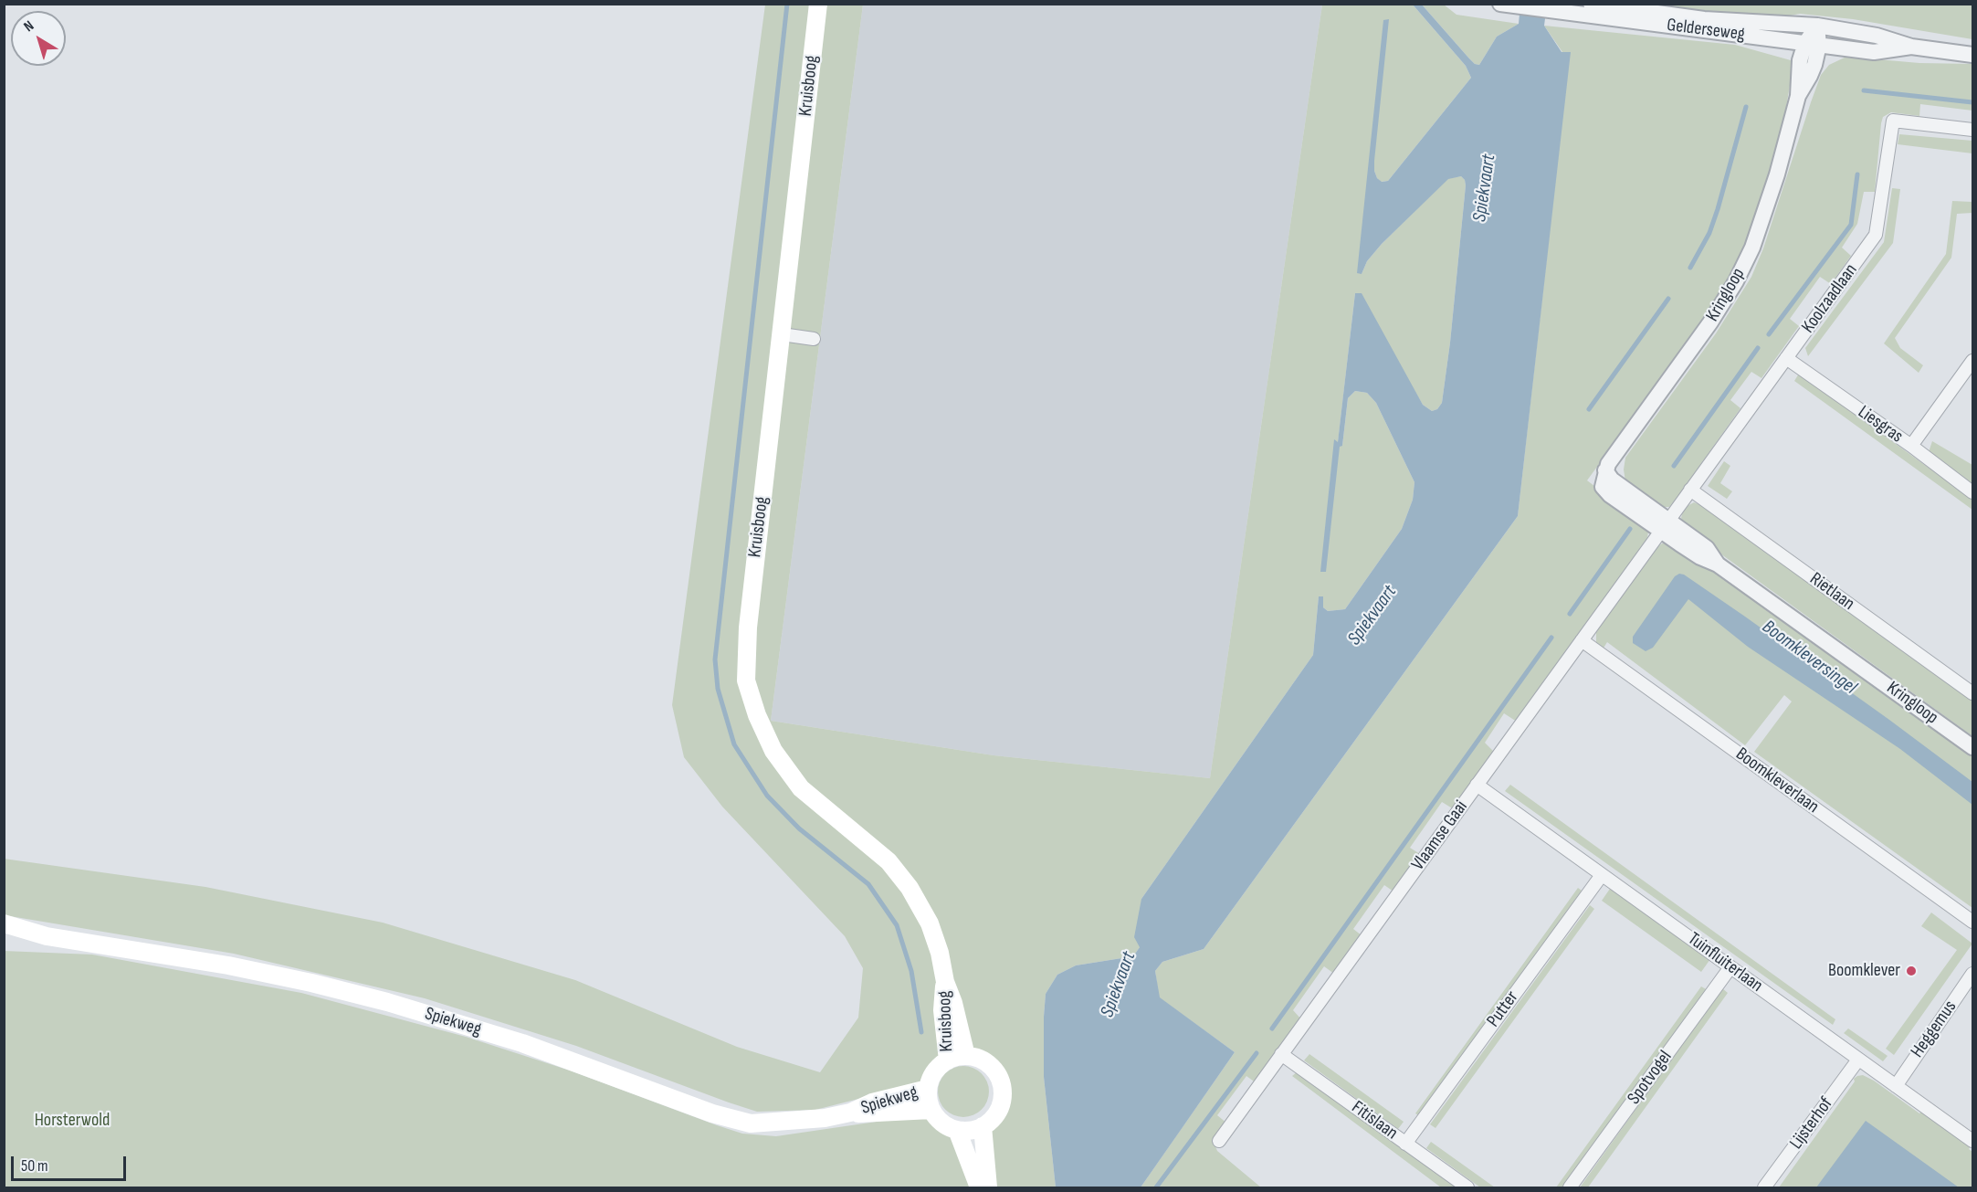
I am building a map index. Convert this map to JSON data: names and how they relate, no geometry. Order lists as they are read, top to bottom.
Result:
{
  "streets": {
    "main road": ["Kruisboog", "Spiekweg"],
    "street": [
      "Gelderseweg",
      "Kringloop",
      "Koolzaadlaan",
      "Liesgras",
      "Rietlaan",
      "Boomkleverlaan",
      "Vlaamse Gaai",
      "Tuinfluiterlaan",
      "Putter",
      "Heggemus",
      "Spotvogel",
      "Fitislaan",
      "Lijsterhof"
    ]
  },
  "crossings": [
    ["Gelderseweg", "Kringloop"],
    ["Kruisboog", "Spiekweg"],
    ["Kringloop", "Koolzaadlaan"],
    ["Kringloop", "Vlaamse Gaai"],
    ["Koolzaadlaan", "Liesgras"],
    ["Koolzaadlaan", "Rietlaan"],
    ["Koolzaadlaan", "Vlaamse Gaai"],
    ["Boomkleverlaan", "Vlaamse Gaai"],
    ["Vlaamse Gaai", "Tuinfluiterlaan"],
    ["Vlaamse Gaai", "Fitislaan"],
    ["Tuinfluiterlaan", "Putter"],
    ["Tuinfluiterlaan", "Heggemus"],
    ["Tuinfluiterlaan", "Spotvogel"],
    ["Tuinfluiterlaan", "Lijsterhof"],
    ["Putter", "Fitislaan"]
  ],
  "water": ["Spiekvaart", "Boomkleversingel"],
  "parks": ["Horsterwold"],
  "places": ["Boomklever"],
  "scale_bar": "50 m",
  "north": "top left"
}
